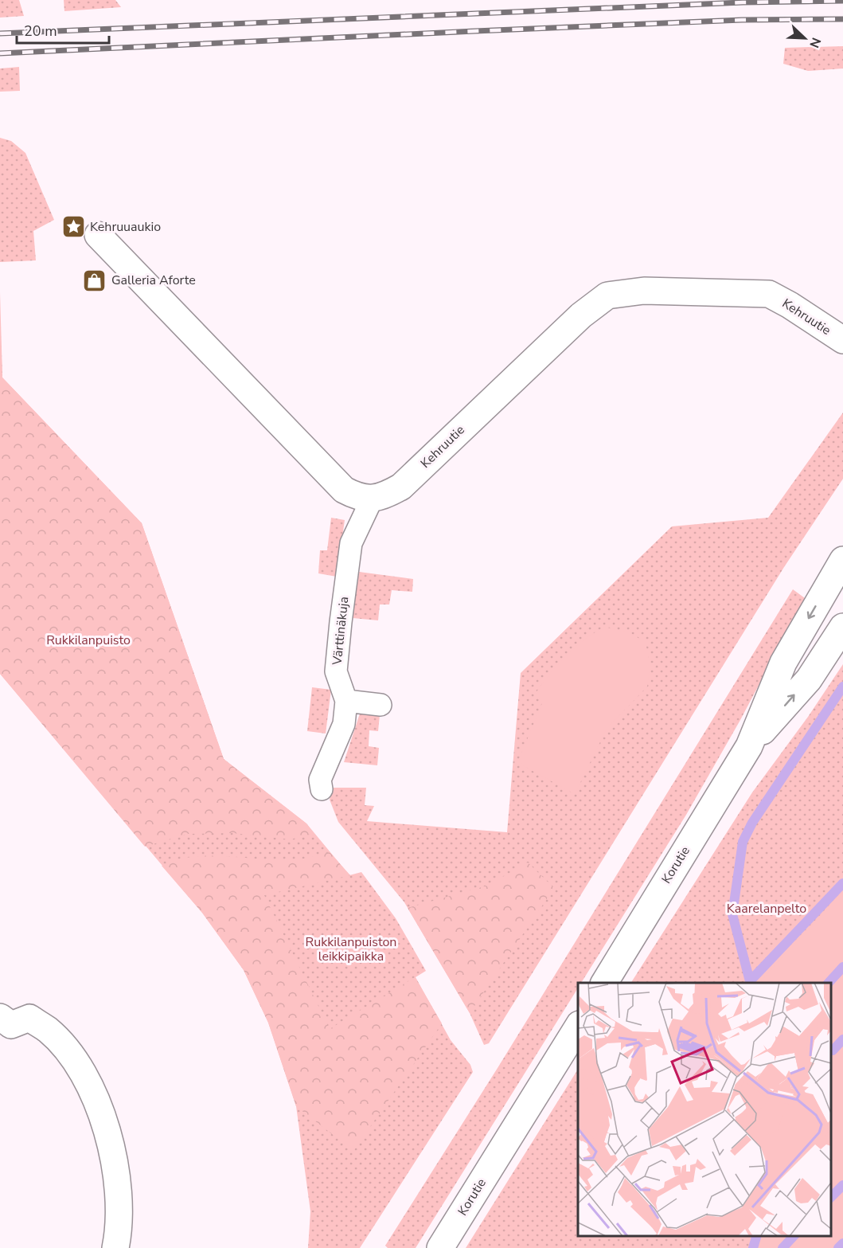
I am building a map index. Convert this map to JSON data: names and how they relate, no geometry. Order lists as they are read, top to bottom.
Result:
{
  "streets": {
    "street": ["Kehruutie", "Värttinäkuja", "Korutie"]
  },
  "crossings": [
    ["Kehruutie", "Värttinäkuja"]
  ],
  "parks": ["Rukkilanpuisto", "Kaarelanpelto", "Rukkilanpuiston leikkipaikka"],
  "places": {
    "place": ["Kehruuaukio"],
    "shop": ["Galleria Aforte"]
  },
  "scale_bar": "20 m",
  "north": "bottom right"
}
